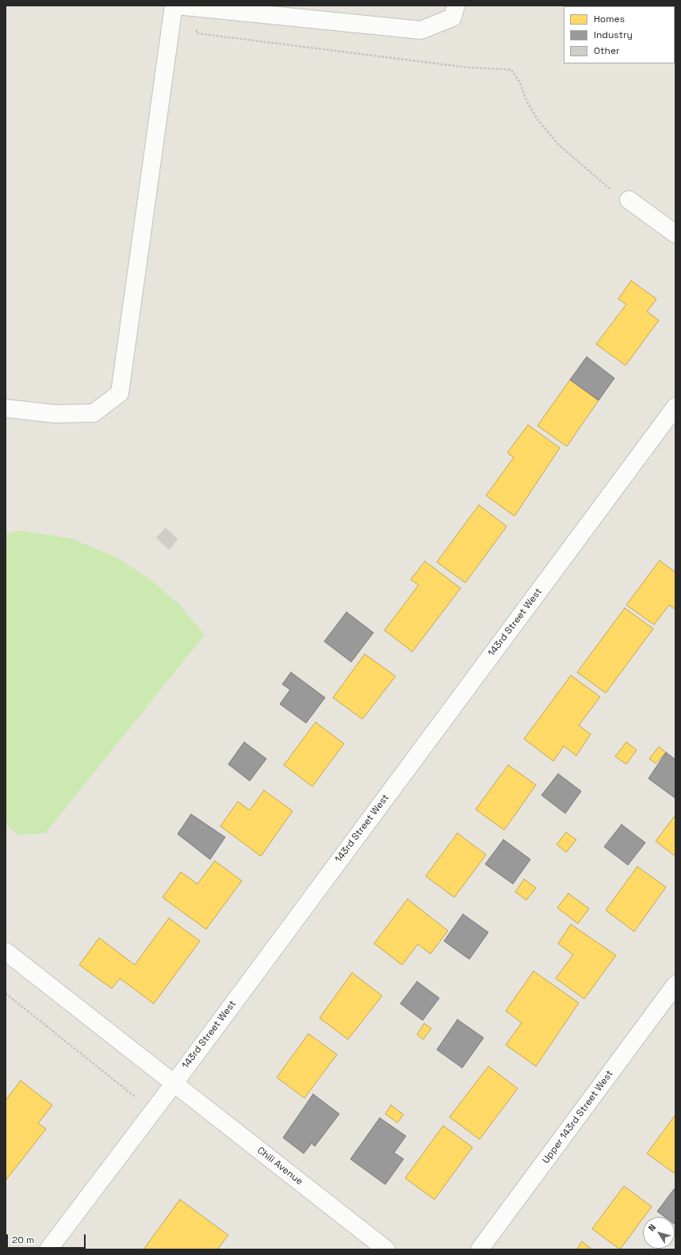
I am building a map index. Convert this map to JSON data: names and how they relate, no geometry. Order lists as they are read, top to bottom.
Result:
{
  "streets": {
    "street": ["143rd Street West", "Upper 143rd Street West", "Chili Avenue"]
  },
  "crossings": [
    ["143rd Street West", "Chili Avenue"]
  ],
  "legend": ["Homes", "Industry", "Other"],
  "scale_bar": "20 m",
  "north": "top left"
}
